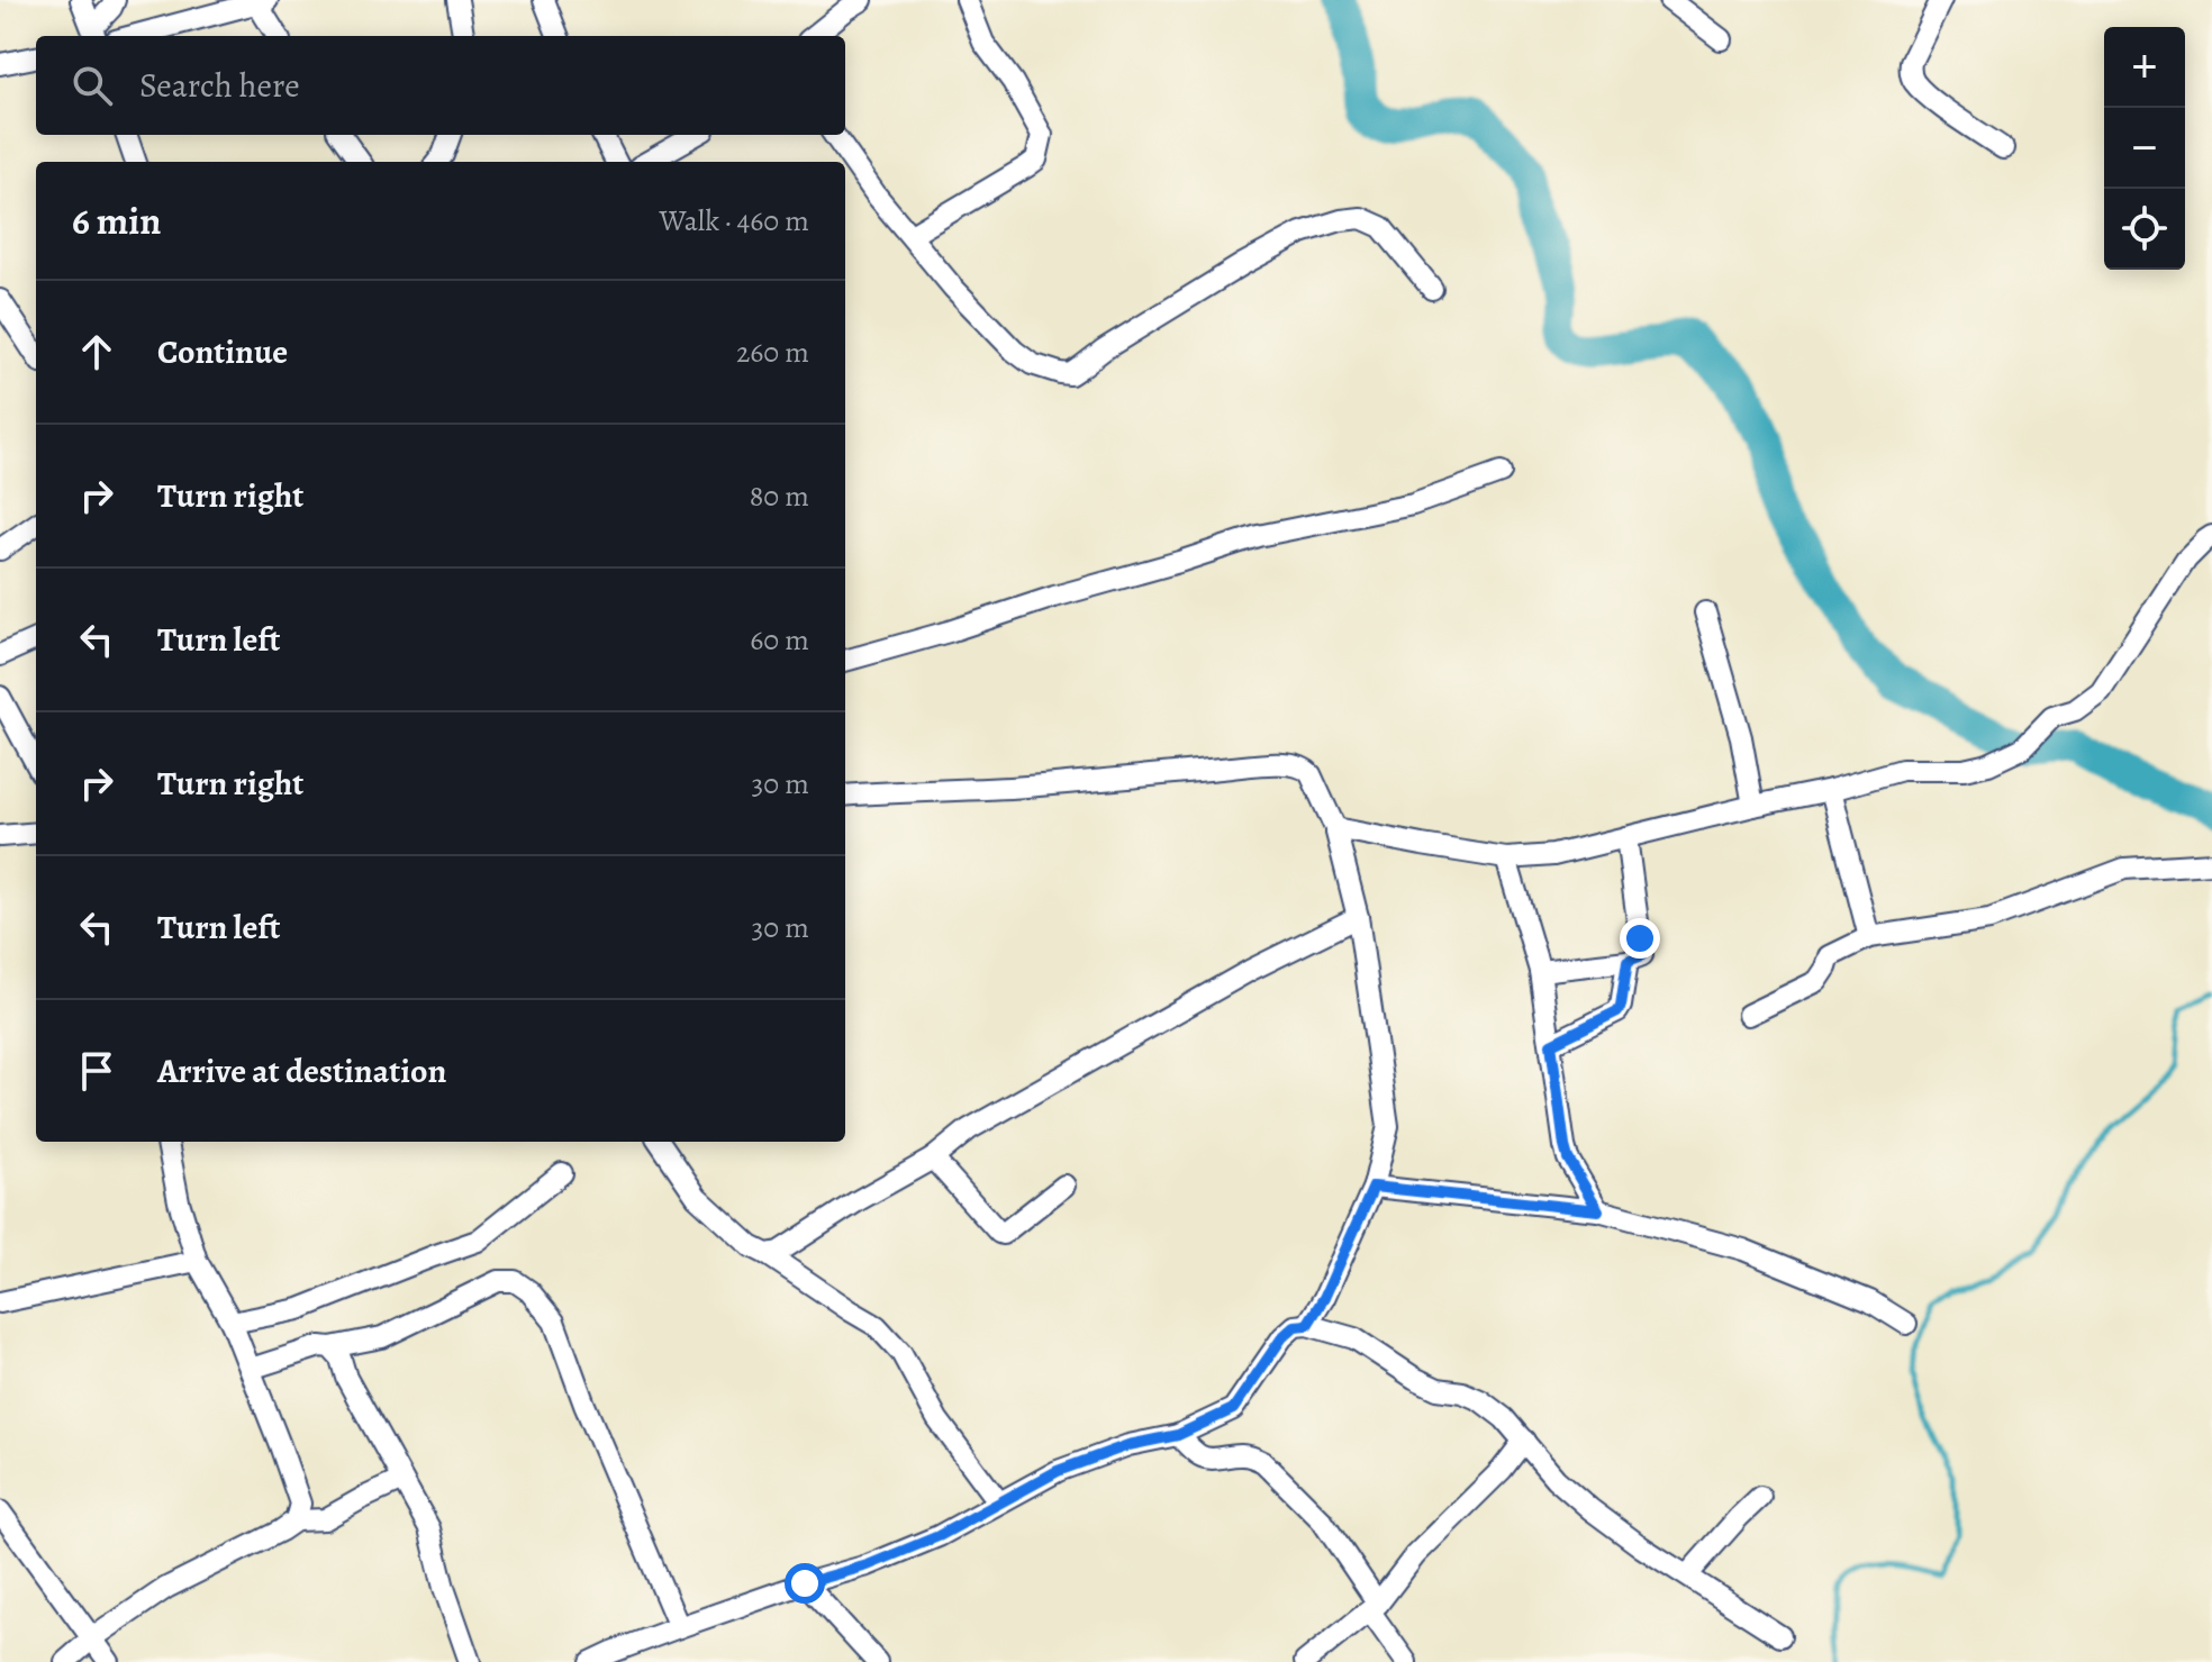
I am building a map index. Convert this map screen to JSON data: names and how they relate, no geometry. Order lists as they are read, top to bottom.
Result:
{
  "page": {
    "map_buttons": ["+", "−"],
    "search": "Search here",
    "heading": ["6 min", "Walk · 460 m"],
    "list": [
      ["Continue", "260 m"],
      ["Turn right", "80 m"],
      ["Turn left", "60 m"],
      ["Turn right", "30 m"],
      ["Turn left", "30 m"],
      "Arrive at destination"
    ]
  }
}
